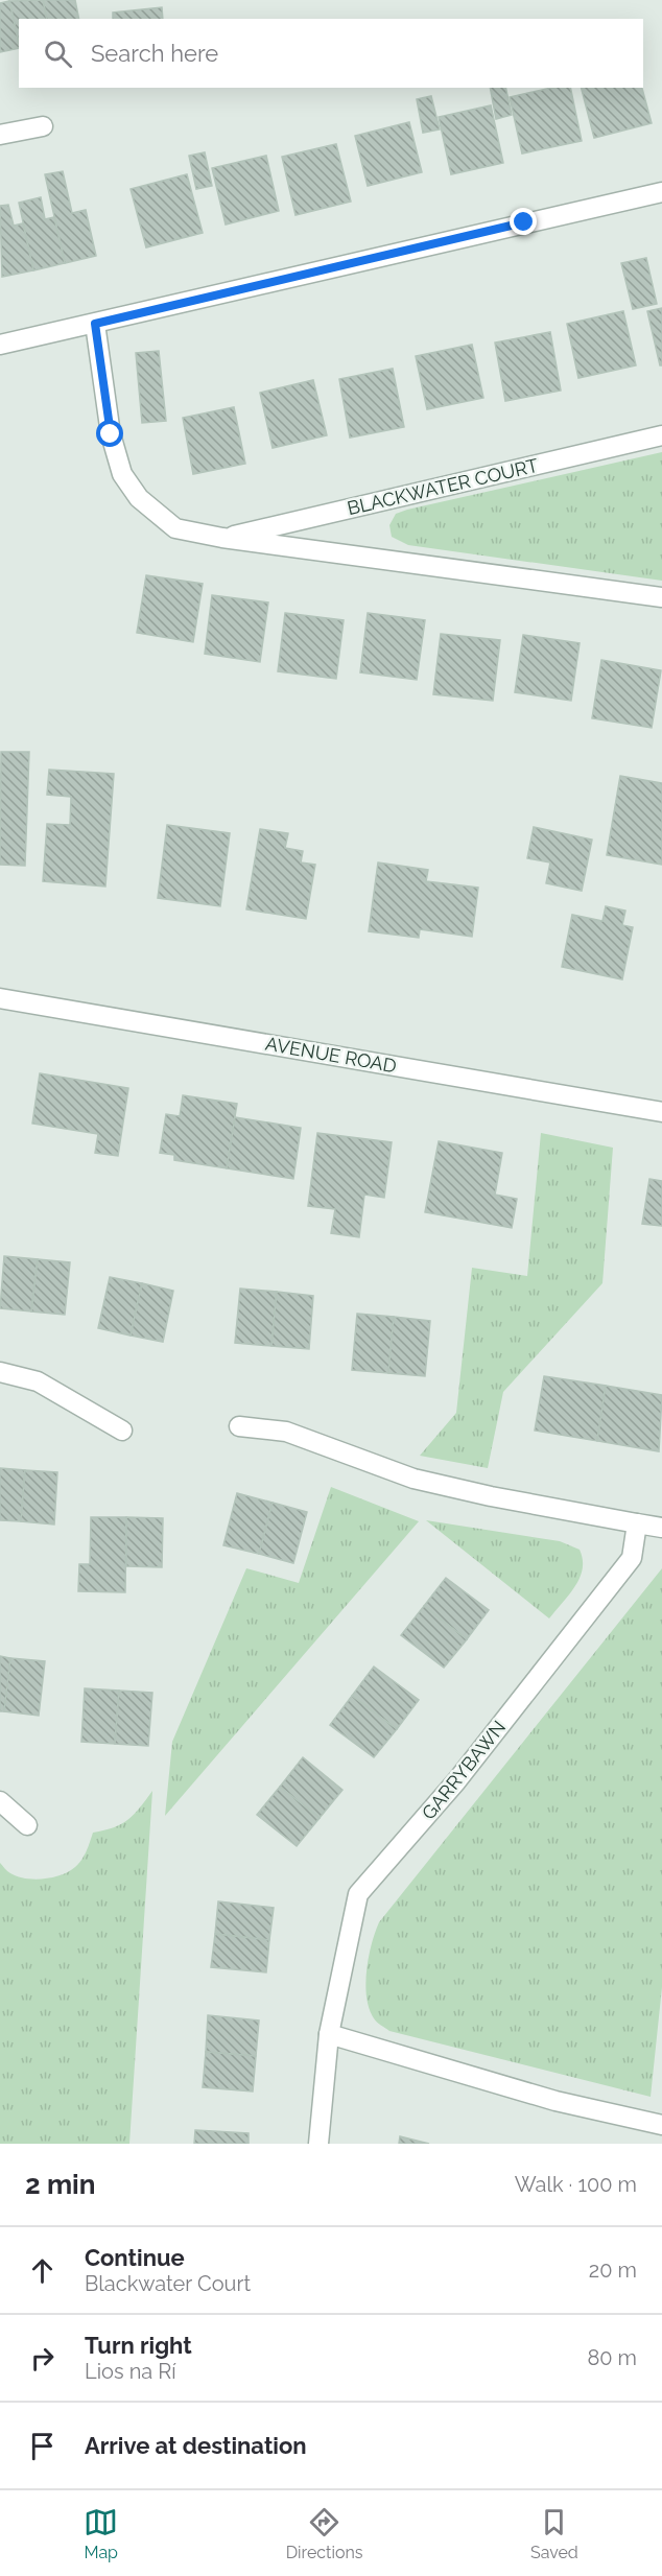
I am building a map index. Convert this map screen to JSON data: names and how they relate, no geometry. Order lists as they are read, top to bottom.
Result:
{
  "streets": {
    "street": ["BLACKWATER COURT", "AVENUE ROAD", "GARRYBAWN"]
  },
  "page": {
    "search": "Search here",
    "heading": ["2 min", "Walk · 100 m"],
    "list": [
      ["Continue", "Blackwater Court", "20 m"],
      ["Turn right", "Lios na Rí", "80 m"],
      "Arrive at destination"
    ],
    "nav": ["Map", "Directions", "Saved"]
  }
}
